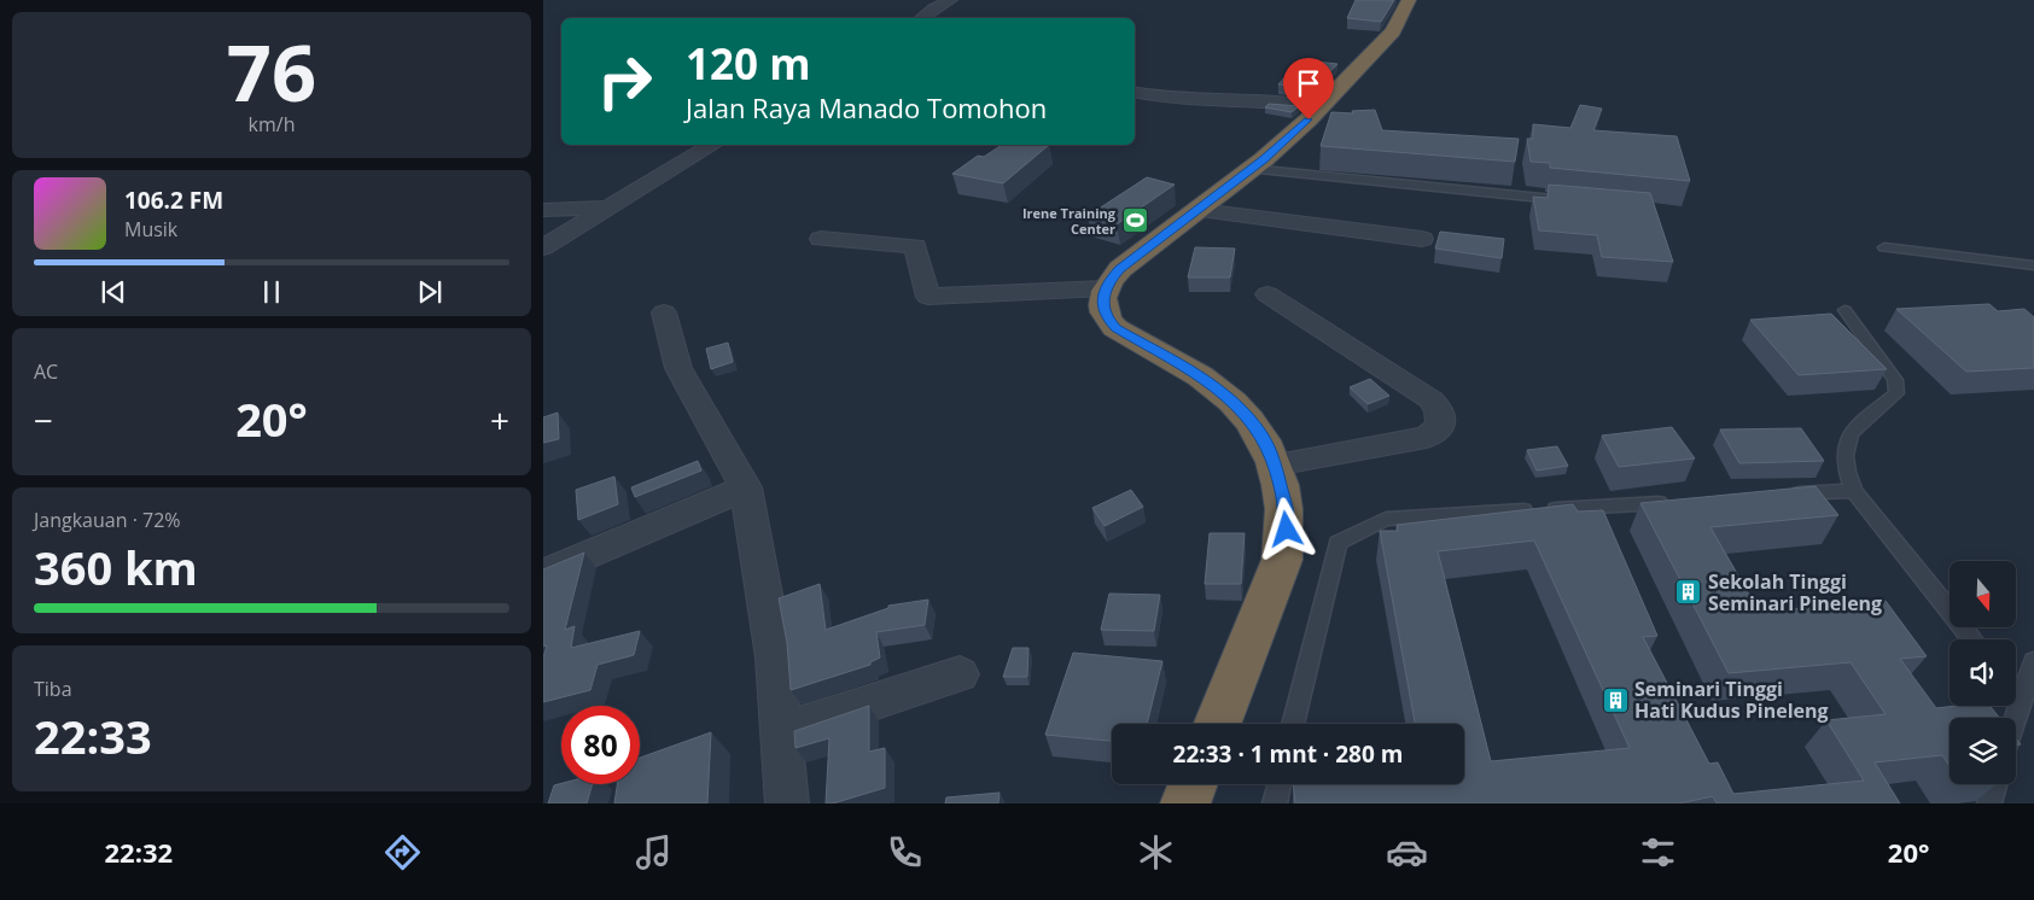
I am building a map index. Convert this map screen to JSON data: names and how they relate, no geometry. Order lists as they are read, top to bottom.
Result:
{
  "places": {
    "sports": ["Irene Training Center"],
    "building": ["Sekolah Tinggi Seminari Pineleng", "Seminari Tinggi Hati Kudus Pineleng"]
  },
  "north": "bottom",
  "page": {
    "tile": [
      ["76", "km/h"],
      "AC",
      ["Jangkauan · 72%", "360 km"],
      ["Tiba", "22:33"]
    ],
    "turn": ["120 m", "Jalan Raya Manado Tomohon"],
    "song": ["106.2 FM", "Musik"],
    "heat": ["−", "20°", "+"],
    "limit": "80",
    "trip": "22:33 · 1 mnt · 280 m",
    "tabs": ["22:32", "20°"]
  }
}
